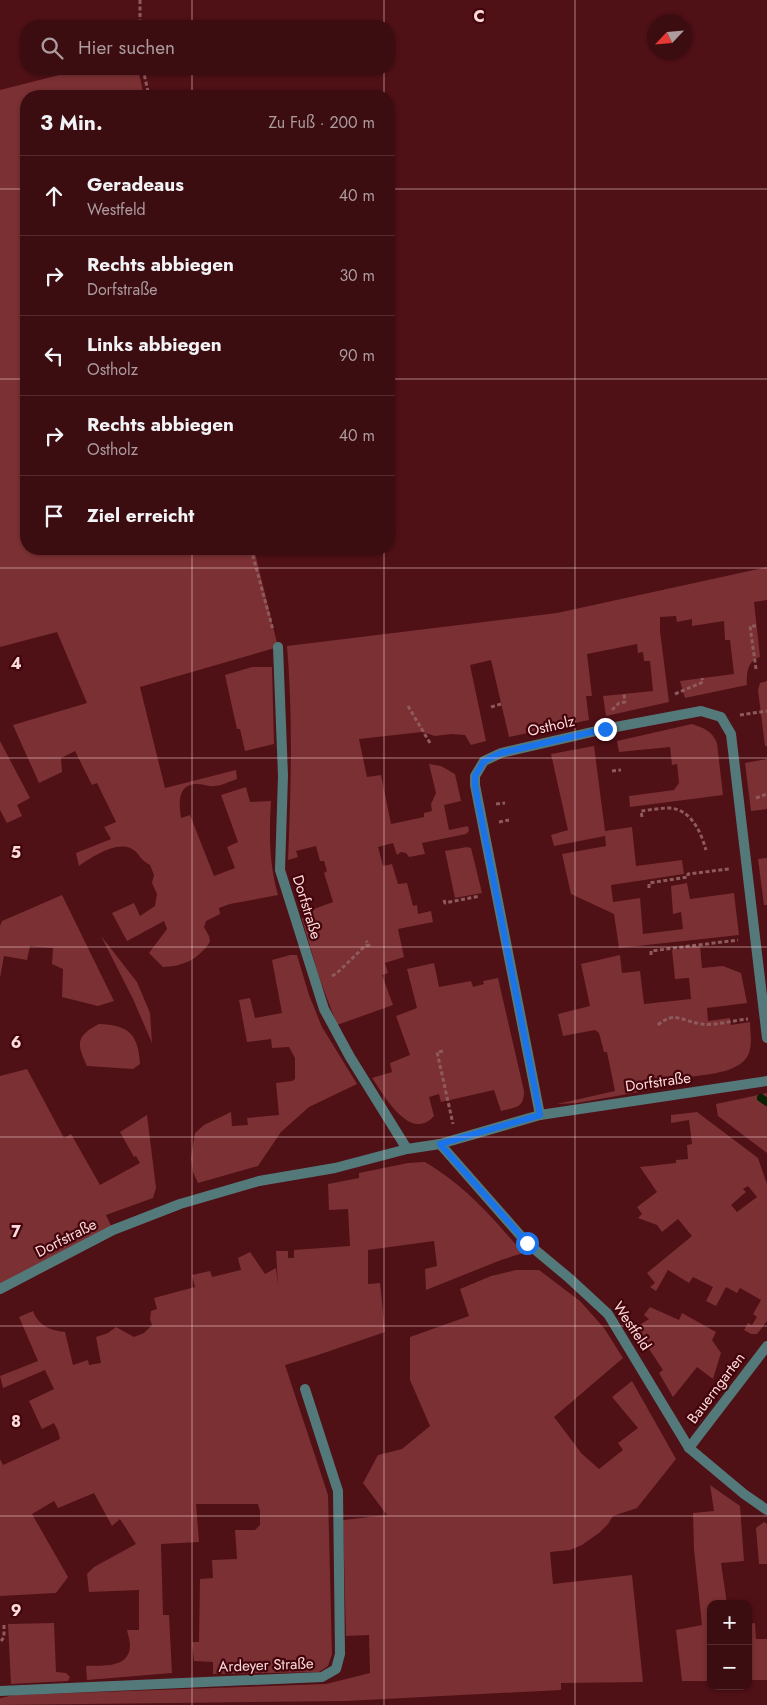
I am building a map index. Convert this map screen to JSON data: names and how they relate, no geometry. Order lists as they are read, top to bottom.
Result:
{
  "streets": {
    "street": [
      "Ostholz",
      "Dorfstraße",
      "Westfeld",
      "Bauerngarten",
      "Ardeyer Straße"
    ]
  },
  "crossings": [
    ["Ostholz", "Dorfstraße"],
    ["Dorfstraße", "Westfeld"],
    ["Westfeld", "Bauerngarten"]
  ],
  "north": "bottom left",
  "page": {
    "search": "Hier suchen",
    "heading": ["3 Min.", "Zu Fuß · 200 m"],
    "list": [
      ["Geradeaus", "Westfeld", "40 m"],
      ["Rechts abbiegen", "Dorfstraße", "30 m"],
      ["Links abbiegen", "Ostholz", "90 m"],
      ["Rechts abbiegen", "Ostholz", "40 m"],
      "Ziel erreicht"
    ],
    "map_buttons": ["+", "−"]
  },
  "grid": {
    "columns": ["C"],
    "rows": [
      "4",
      "5",
      "6",
      "7",
      "8",
      "9"
    ]
  }
}
